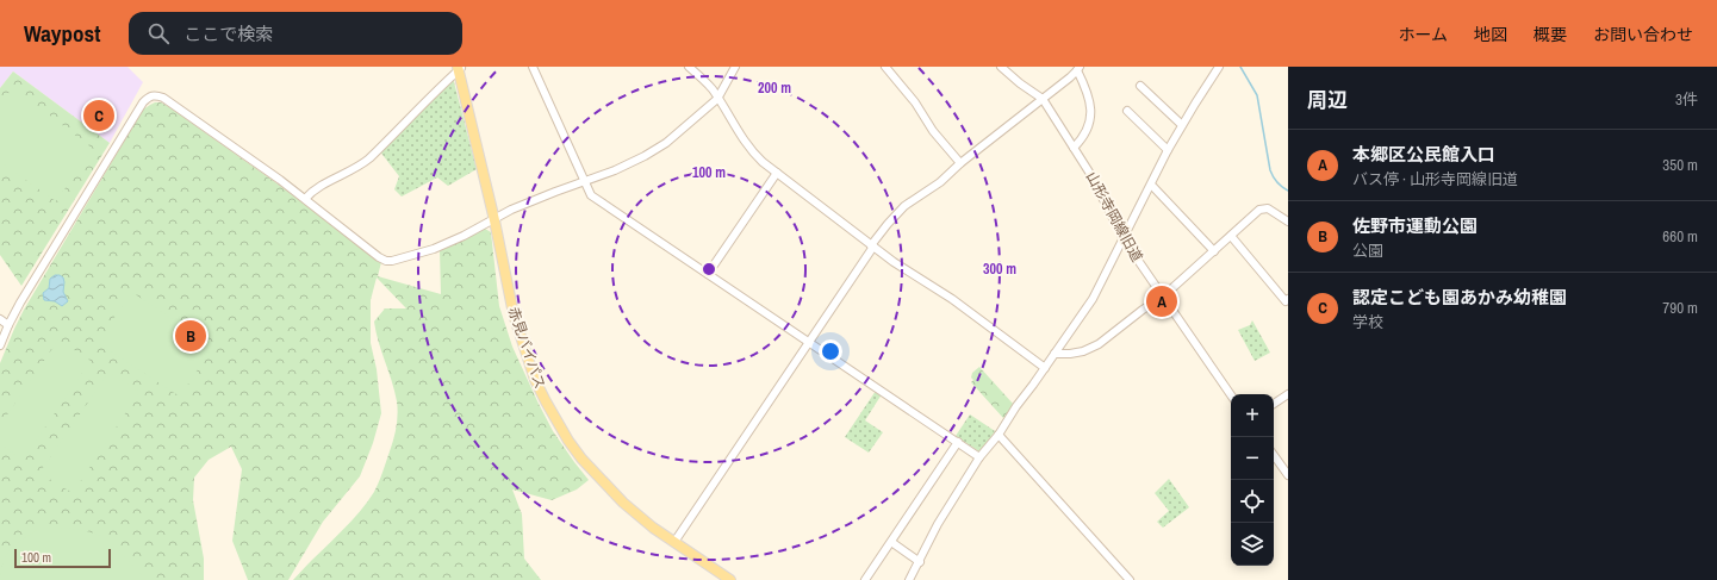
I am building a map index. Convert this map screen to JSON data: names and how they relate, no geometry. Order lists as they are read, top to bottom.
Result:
{
  "streets": {
    "main road": ["赤見バイパス"],
    "street": ["山形寺岡線旧道"]
  },
  "scale_bar": "100 m",
  "page": {
    "header": "Waypost",
    "search": "ここで検索",
    "nav": [
      "ホーム",
      "地図",
      "概要",
      "お問い合わせ"
    ],
    "heading": ["周辺", "3件"],
    "pins": ["C", "A", "B"],
    "list": [
      {
        "mark": "A",
        "name": "本郷区公民館入口",
        "note": "バス停 · 山形寺岡線旧道",
        "value": "350 m"
      },
      {
        "mark": "B",
        "name": "佐野市運動公園",
        "note": "公園",
        "value": "660 m"
      },
      {
        "mark": "C",
        "name": "認定こども園あかみ幼稚園",
        "note": "学校",
        "value": "790 m"
      }
    ],
    "map_buttons": ["+", "−"],
    "scale": "100 m"
  },
  "rings": ["200 m", "100 m", "300 m"]
}
